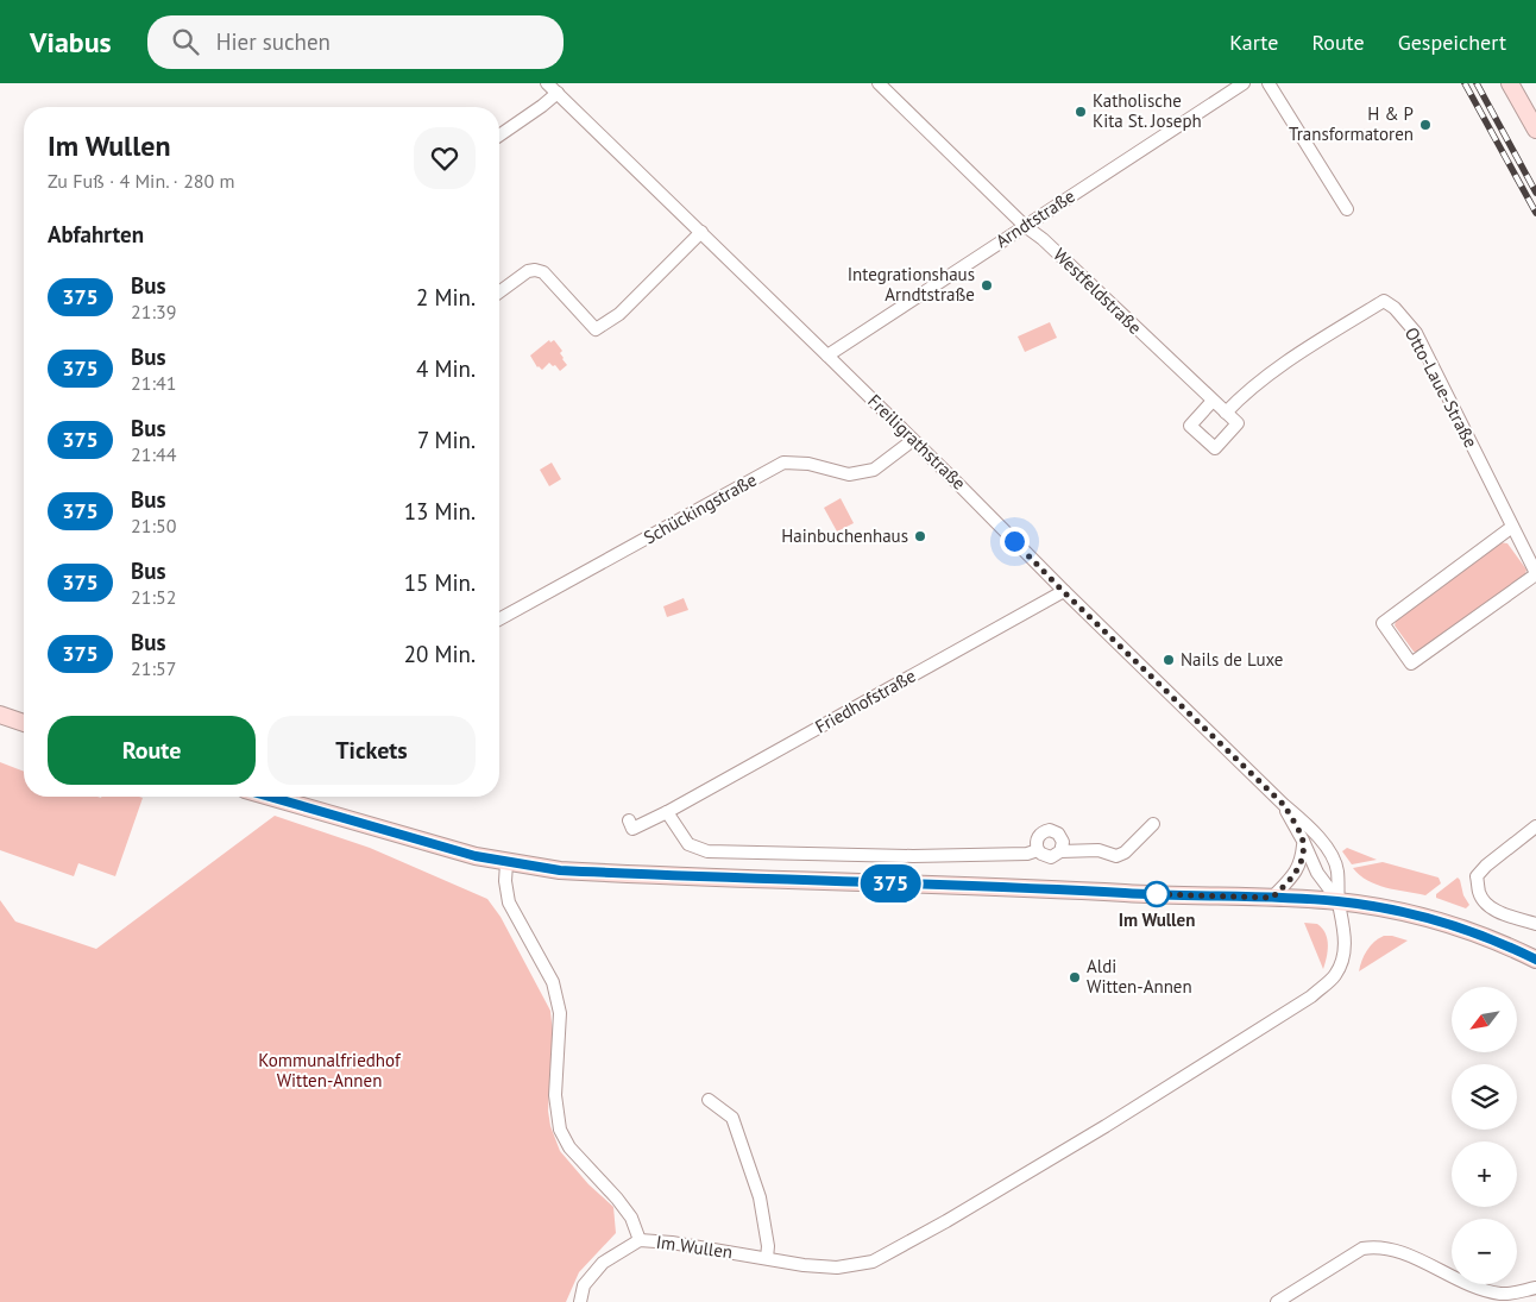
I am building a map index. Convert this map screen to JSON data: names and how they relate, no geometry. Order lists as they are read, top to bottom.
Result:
{
  "streets": {
    "street": [
      "Arndtstraße",
      "Westfeldstraße",
      "Otto-Laue-Straße",
      "Freiligrathstraße",
      "Schückingstraße",
      "Friedhofstraße",
      "Im Wullen"
    ]
  },
  "crossings": [
    ["Arndtstraße", "Westfeldstraße"],
    ["Arndtstraße", "Freiligrathstraße"],
    ["Freiligrathstraße", "Schückingstraße"],
    ["Freiligrathstraße", "Friedhofstraße"],
    ["Freiligrathstraße", "Im Wullen"]
  ],
  "parks": ["Kommunalfriedhof Witten-Annen"],
  "places": [
    "Katholische Kita St. Joseph",
    "H & P Transformatoren",
    "Integrationshaus Arndtstraße",
    "Hainbuchenhaus",
    "Nails de Luxe",
    "Im Wullen",
    "Aldi Witten-Annen"
  ],
  "lines": ["bus line 375"],
  "north": "bottom left",
  "page": {
    "header": "Viabus",
    "search": "Hier suchen",
    "nav": ["Karte", "Route", "Gespeichert"],
    "on_map": "375",
    "heading": [
      ["Im Wullen", "Zu Fuß · 4 Min. · 280 m"],
      "Abfahrten"
    ],
    "list": [
      {
        "mark": "375",
        "name": "Bus",
        "note": "21:39",
        "value": "2 Min."
      },
      {
        "mark": "375",
        "name": "Bus",
        "note": "21:41",
        "value": "4 Min."
      },
      {
        "mark": "375",
        "name": "Bus",
        "note": "21:44",
        "value": "7 Min."
      },
      {
        "mark": "375",
        "name": "Bus",
        "note": "21:50",
        "value": "13 Min."
      },
      {
        "mark": "375",
        "name": "Bus",
        "note": "21:52",
        "value": "15 Min."
      },
      {
        "mark": "375",
        "name": "Bus",
        "note": "21:57",
        "value": "20 Min."
      }
    ],
    "buttons": ["Route", "Tickets"],
    "map_buttons": ["+", "−"]
  }
}
